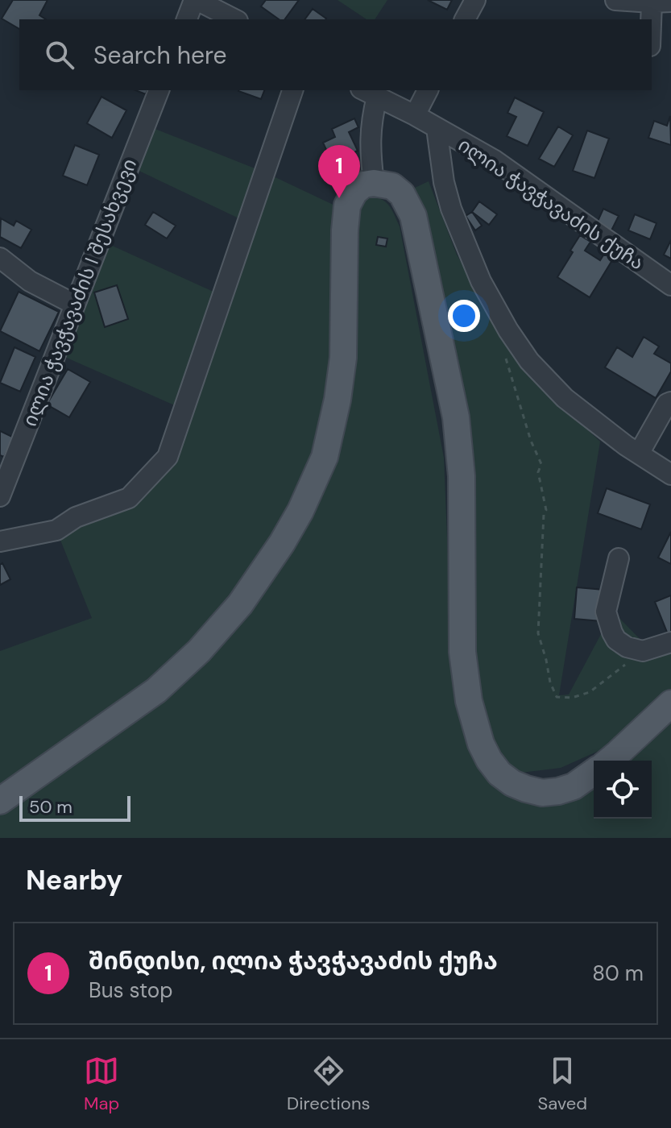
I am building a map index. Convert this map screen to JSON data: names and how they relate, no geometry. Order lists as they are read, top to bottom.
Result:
{
  "streets": {
    "street": ["ილია ჭავჭავაძის ქუჩა", "ილია ჭავჭავაძის I შესახვევი"]
  },
  "scale_bar": "50 m",
  "page": {
    "search": "Search here",
    "pins": "1",
    "scale": "50 m",
    "heading": "Nearby",
    "list": [
      {
        "mark": "1",
        "name": "შინდისი, ილია ჭავჭავაძის ქუჩა",
        "note": "Bus stop",
        "value": "80 m"
      }
    ],
    "nav": ["Map", "Directions", "Saved"]
  }
}
